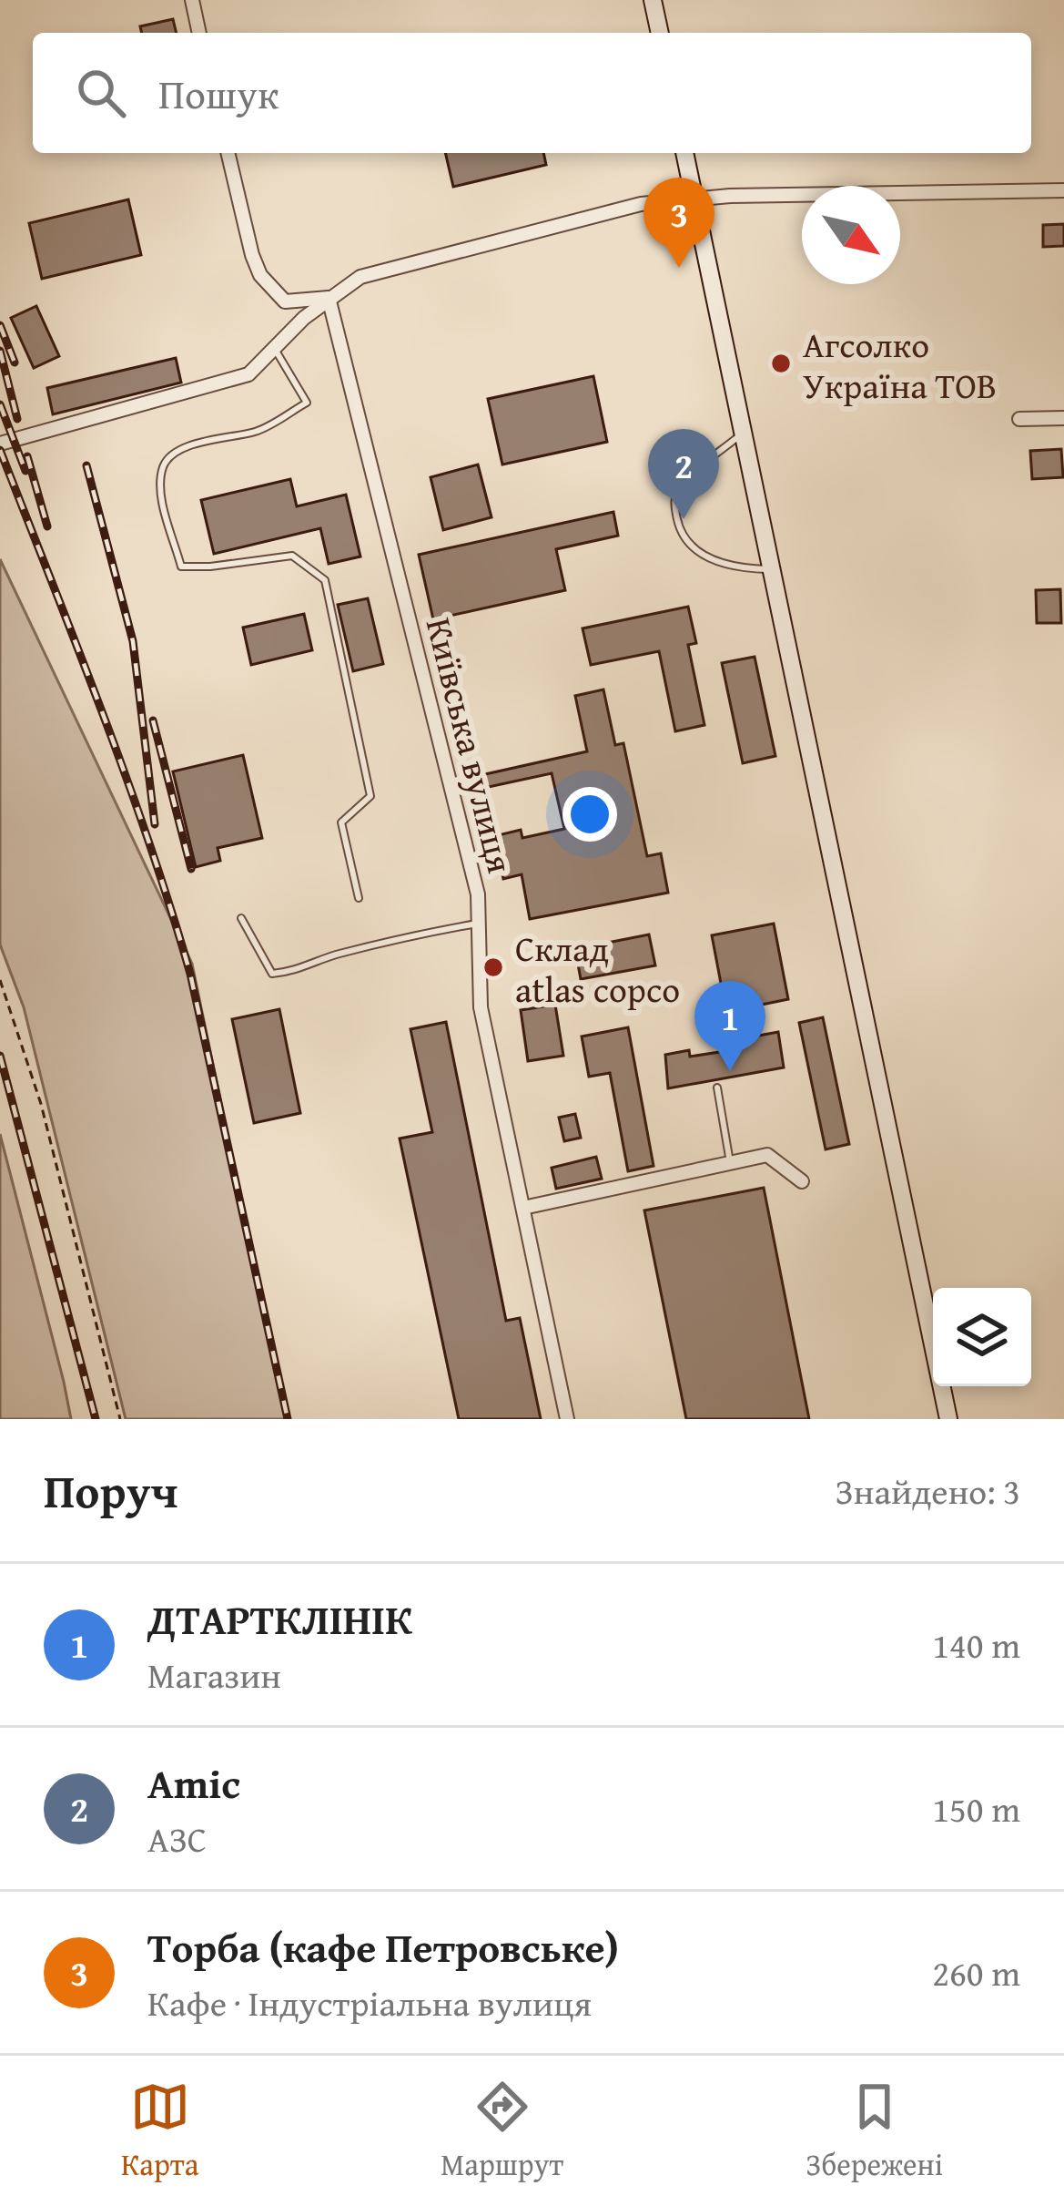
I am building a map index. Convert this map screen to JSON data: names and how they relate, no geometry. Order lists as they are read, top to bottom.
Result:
{
  "streets": {
    "street": ["Київська вулиця"]
  },
  "places": ["Агсолко Україна ТОВ", "Склад atlas copco"],
  "north": "bottom right",
  "page": {
    "search": "Пошук",
    "pins": ["3", "2", "1"],
    "heading": ["Поруч", "Знайдено: 3"],
    "list": [
      {
        "mark": "1",
        "name": "ДТАРТКЛІНІК",
        "note": "Магазин",
        "value": "140 m"
      },
      {
        "mark": "2",
        "name": "Amic",
        "note": "АЗС",
        "value": "150 m"
      },
      {
        "mark": "3",
        "name": "Торба (кафе Петровське)",
        "note": "Кафе · Індустріальна вулиця",
        "value": "260 m"
      }
    ],
    "nav": ["Карта", "Маршрут", "Збережені"]
  }
}
